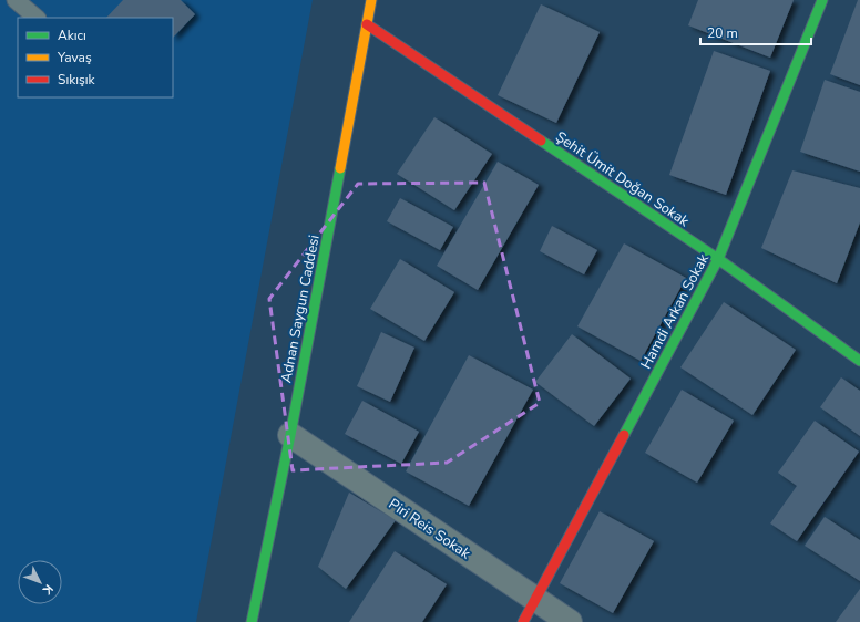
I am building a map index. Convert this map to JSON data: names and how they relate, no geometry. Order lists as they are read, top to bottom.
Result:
{
  "streets": {
    "street": [
      "Şehit Ümit Doğan Sokak",
      "Adnan Saygun Caddesi",
      "Hamdi Arkan Sokak",
      "Piri Reis Sokak"
    ]
  },
  "crossings": [
    ["Şehit Ümit Doğan Sokak", "Adnan Saygun Caddesi"],
    ["Şehit Ümit Doğan Sokak", "Hamdi Arkan Sokak"],
    ["Adnan Saygun Caddesi", "Piri Reis Sokak"],
    ["Hamdi Arkan Sokak", "Piri Reis Sokak"]
  ],
  "legend": ["Akıcı", "Yavaş", "Sıkışık"],
  "scale_bar": "20 m",
  "north": "bottom right"
}
